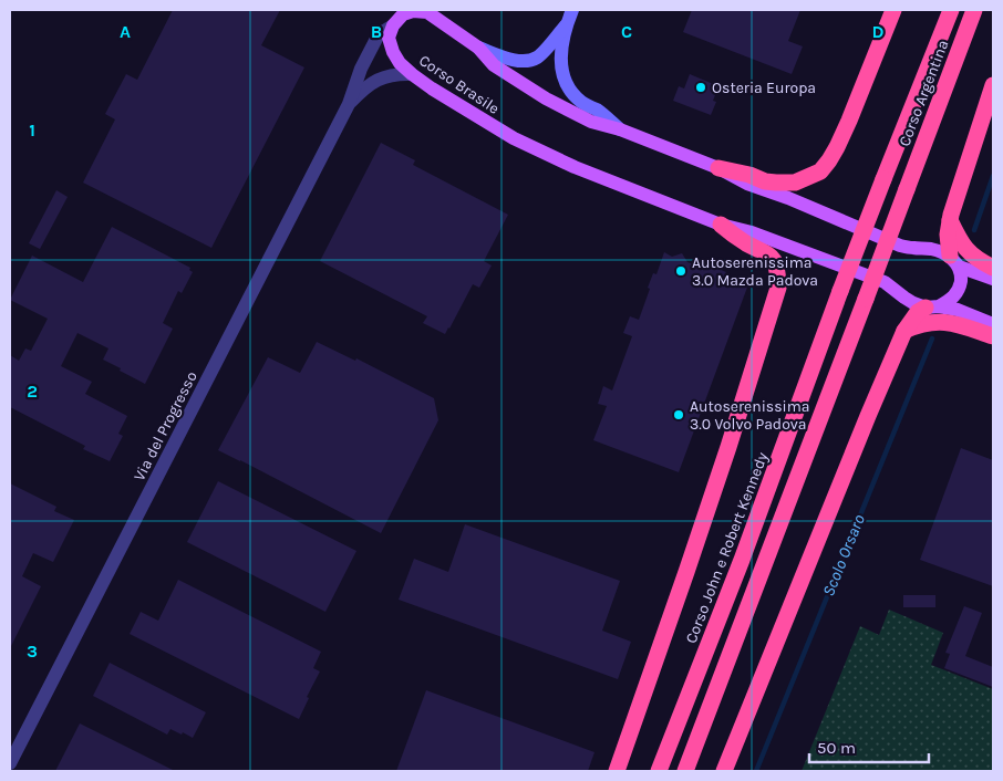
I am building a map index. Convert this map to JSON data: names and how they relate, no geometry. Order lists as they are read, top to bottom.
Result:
{
  "streets": {
    "highway": ["Corso Argentina", "Corso John e Robert Kennedy"],
    "main road": ["Corso Brasile"],
    "street": ["Via del Progresso"]
  },
  "crossings": [
    ["Corso Brasile", "Via del Progresso"],
    ["Corso Argentina", "Corso John e Robert Kennedy"]
  ],
  "water": ["Scolo Orsaro"],
  "places": ["Osteria Europa", "Autoserenissima 3.0 Mazda Padova", "Autoserenissima 3.0 Volvo Padova"],
  "scale_bar": "50 m",
  "grid": {
    "columns": [
      "A",
      "B",
      "C",
      "D"
    ],
    "rows": ["1", "2", "3"]
  }
}
